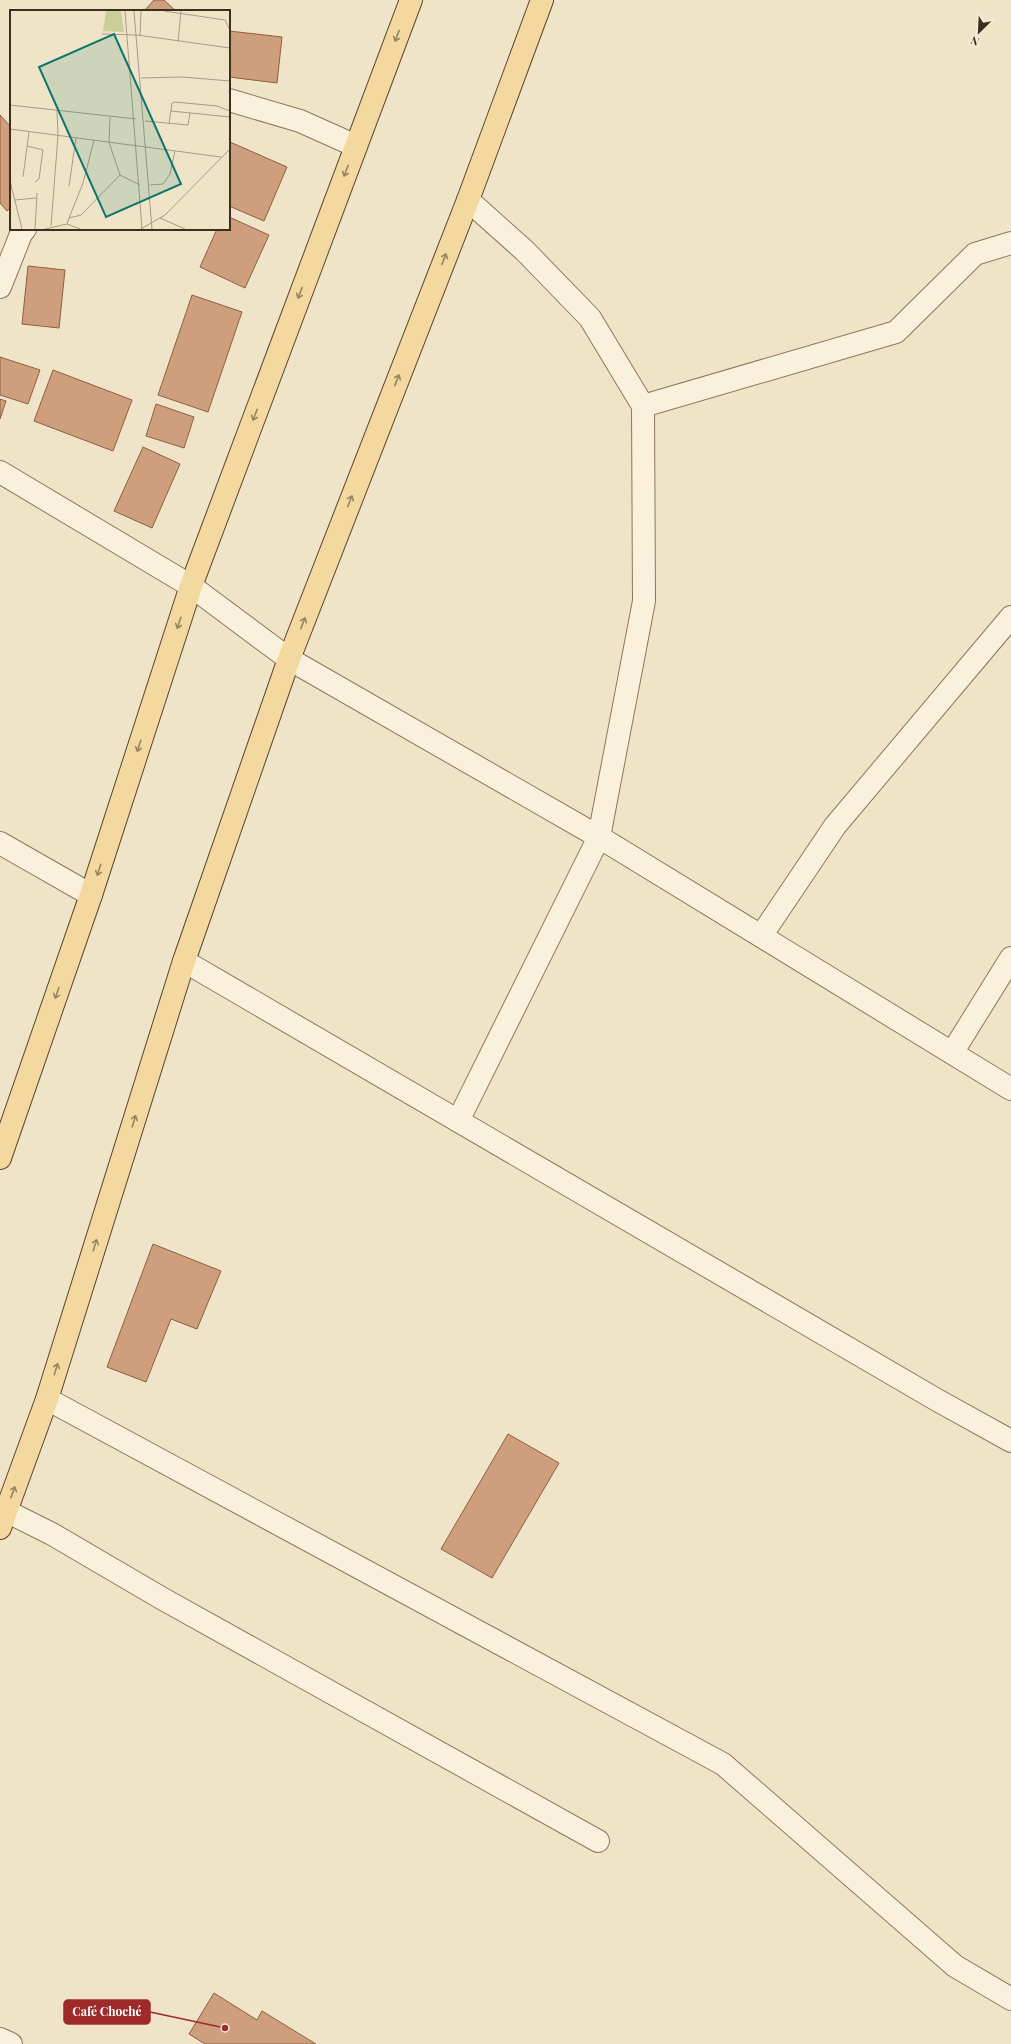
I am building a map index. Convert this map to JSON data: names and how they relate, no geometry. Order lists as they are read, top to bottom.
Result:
{
  "places": ["Café Choché"],
  "north": "bottom left"
}
